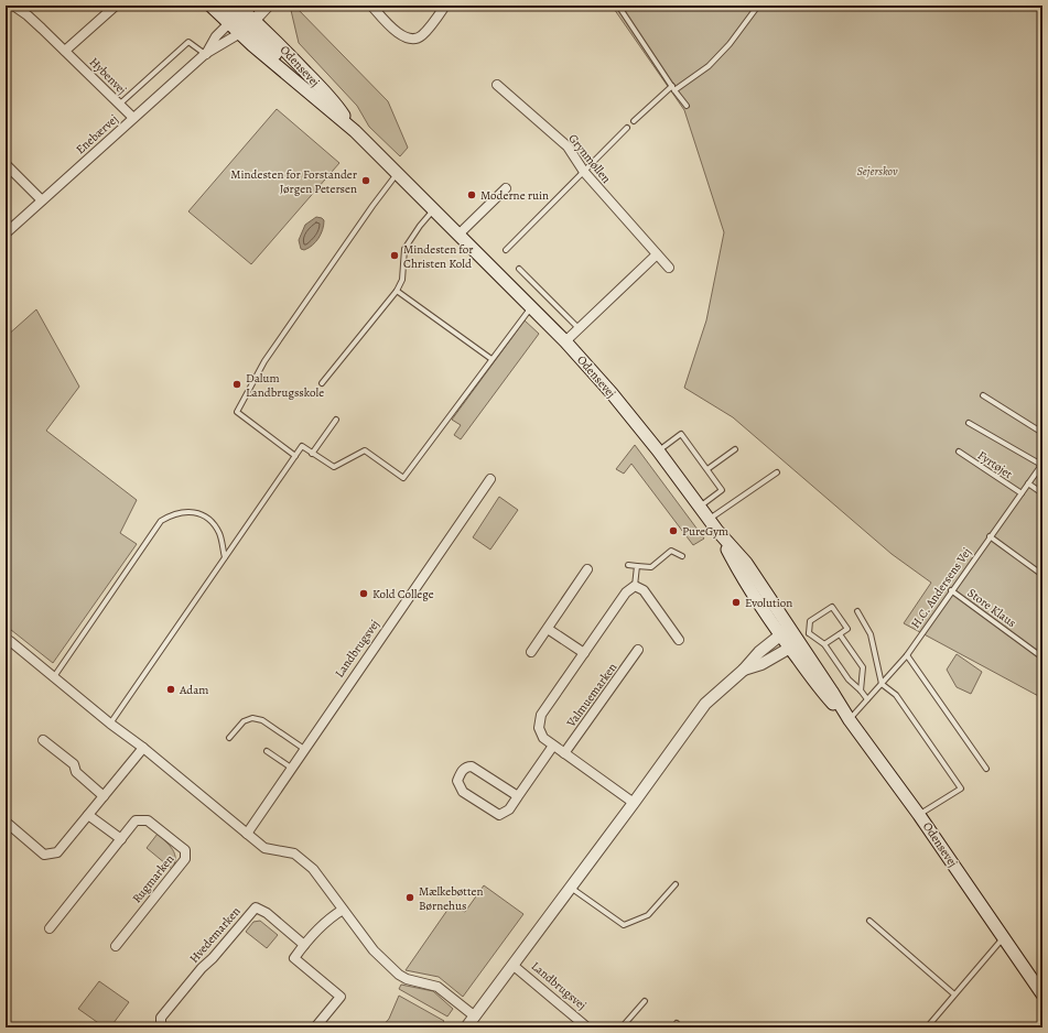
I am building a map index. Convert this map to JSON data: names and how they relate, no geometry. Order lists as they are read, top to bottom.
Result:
{
  "streets": {
    "main road": ["Odensevej"],
    "street": [
      "Hybenvej",
      "Enebærvej",
      "Grynmøllen",
      "Landbrugsvej",
      "Valmuemarken",
      "Rugmarken",
      "Hvedemarken"
    ],
    "lane": ["Fyrtøjet", "H.C. Andersens Vej", "Store Klaus"]
  },
  "crossings": [
    ["Odensevej", "Enebærvej"],
    ["Odensevej", "H.C. Andersens Vej"],
    ["Odensevej", "Landbrugsvej"],
    ["Hybenvej", "Enebærvej"],
    ["Fyrtøjet", "H.C. Andersens Vej"],
    ["H.C. Andersens Vej", "Store Klaus"]
  ],
  "parks": ["Sejerskov"],
  "places": [
    "Mindesten for Forstander Jørgen Petersen",
    "Moderne ruin",
    "Mindesten for Christen Kold",
    "Dalum Landbrugsskole",
    "PureGym",
    "Kold College",
    "Evolution",
    "Adam",
    "Mælkebøtten Børnehus"
  ]
}
